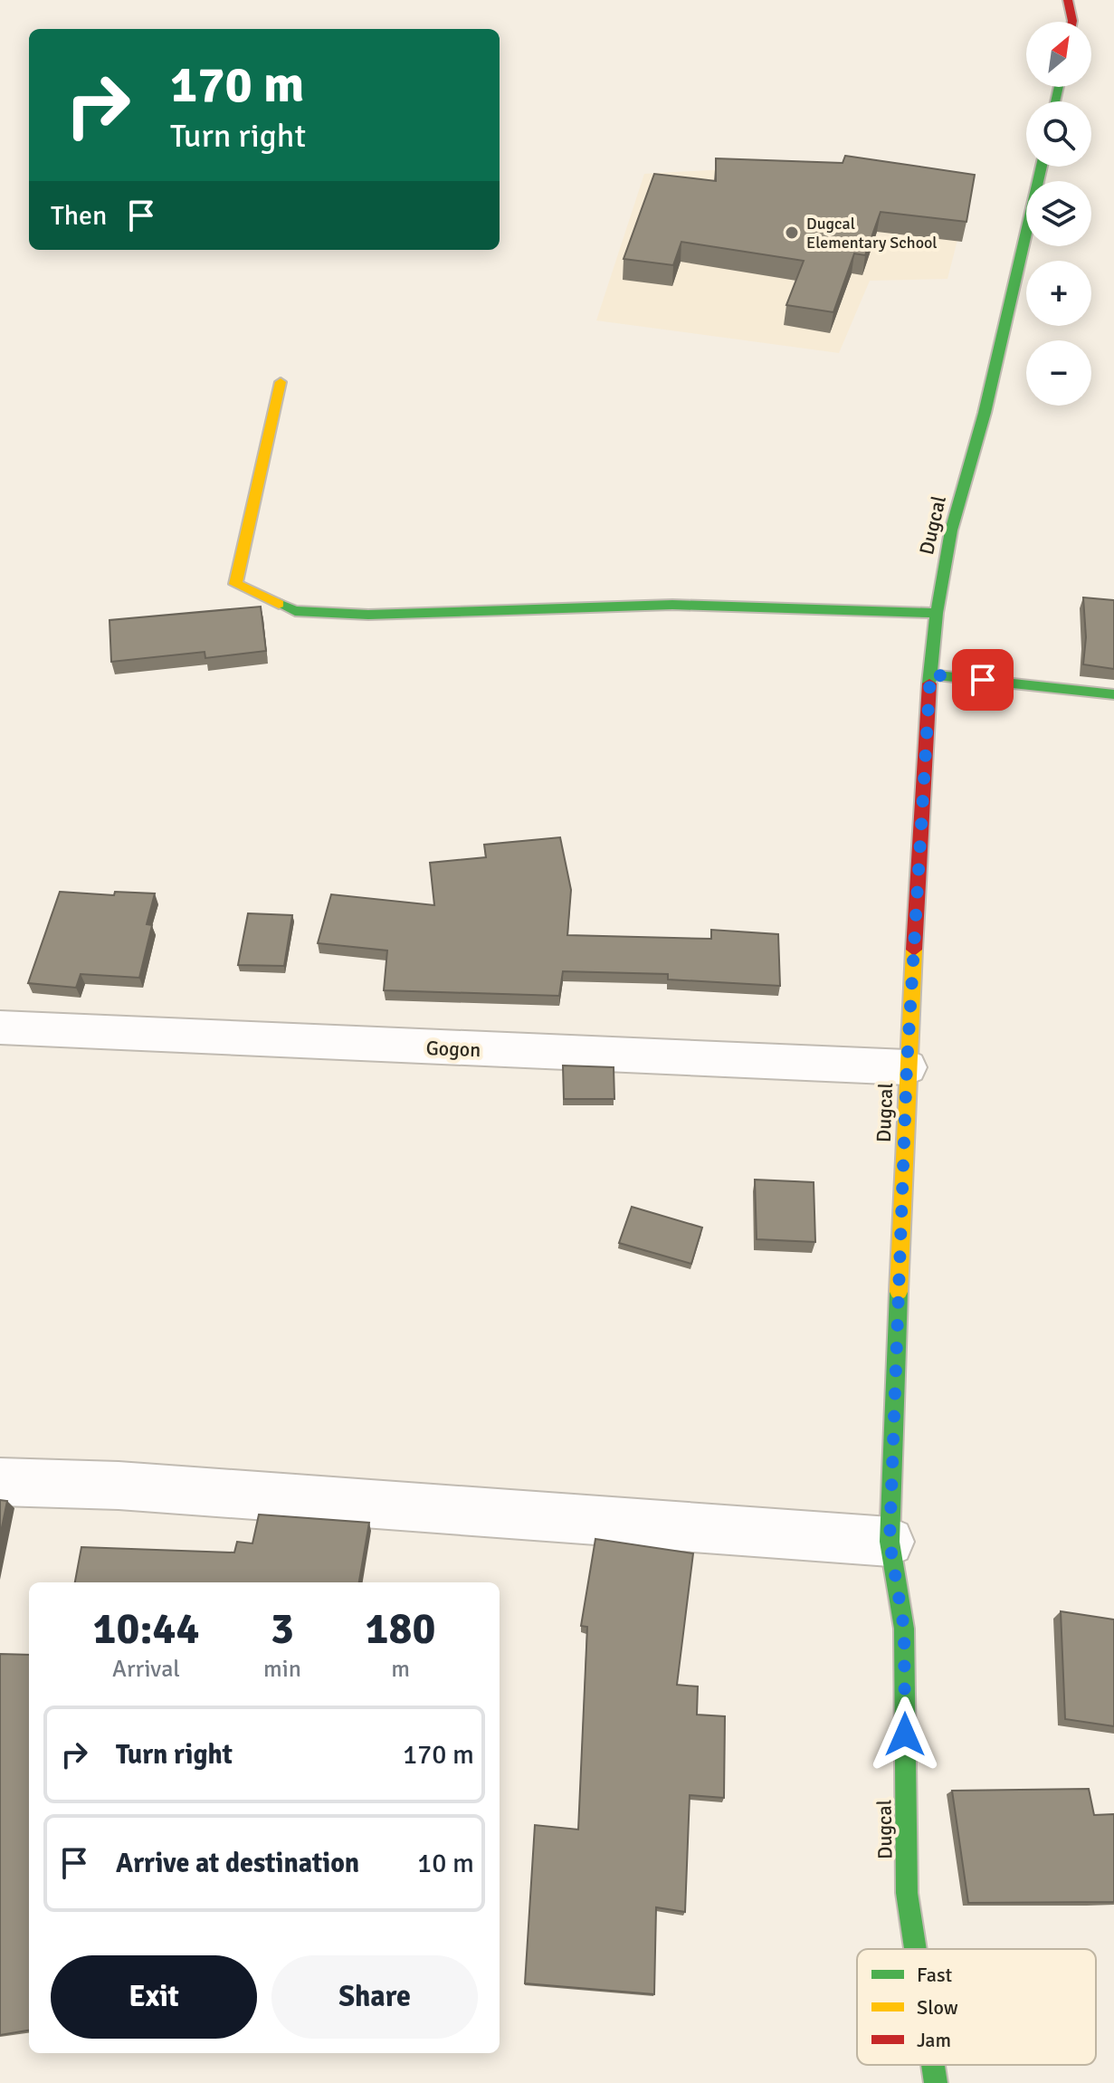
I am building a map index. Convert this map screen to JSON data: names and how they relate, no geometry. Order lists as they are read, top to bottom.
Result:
{
  "streets": {
    "street": ["Dugcal", "Gogon"]
  },
  "crossings": [
    ["Dugcal", "Gogon"]
  ],
  "places": ["Dugcal Elementary School"],
  "legend": ["Fast", "Slow", "Jam"],
  "north": "top right",
  "page": {
    "map_buttons": ["+", "−"],
    "turn": ["170 m", "Turn right"],
    "then": "Then",
    "eta": [
      "10:44",
      "Arrival",
      "3",
      "min",
      "180",
      "m"
    ],
    "list": [
      {
        "name": "Turn right",
        "value": "170 m"
      },
      {
        "name": "Arrive at destination",
        "value": "10 m"
      }
    ],
    "buttons": ["Exit", "Share"]
  }
}
